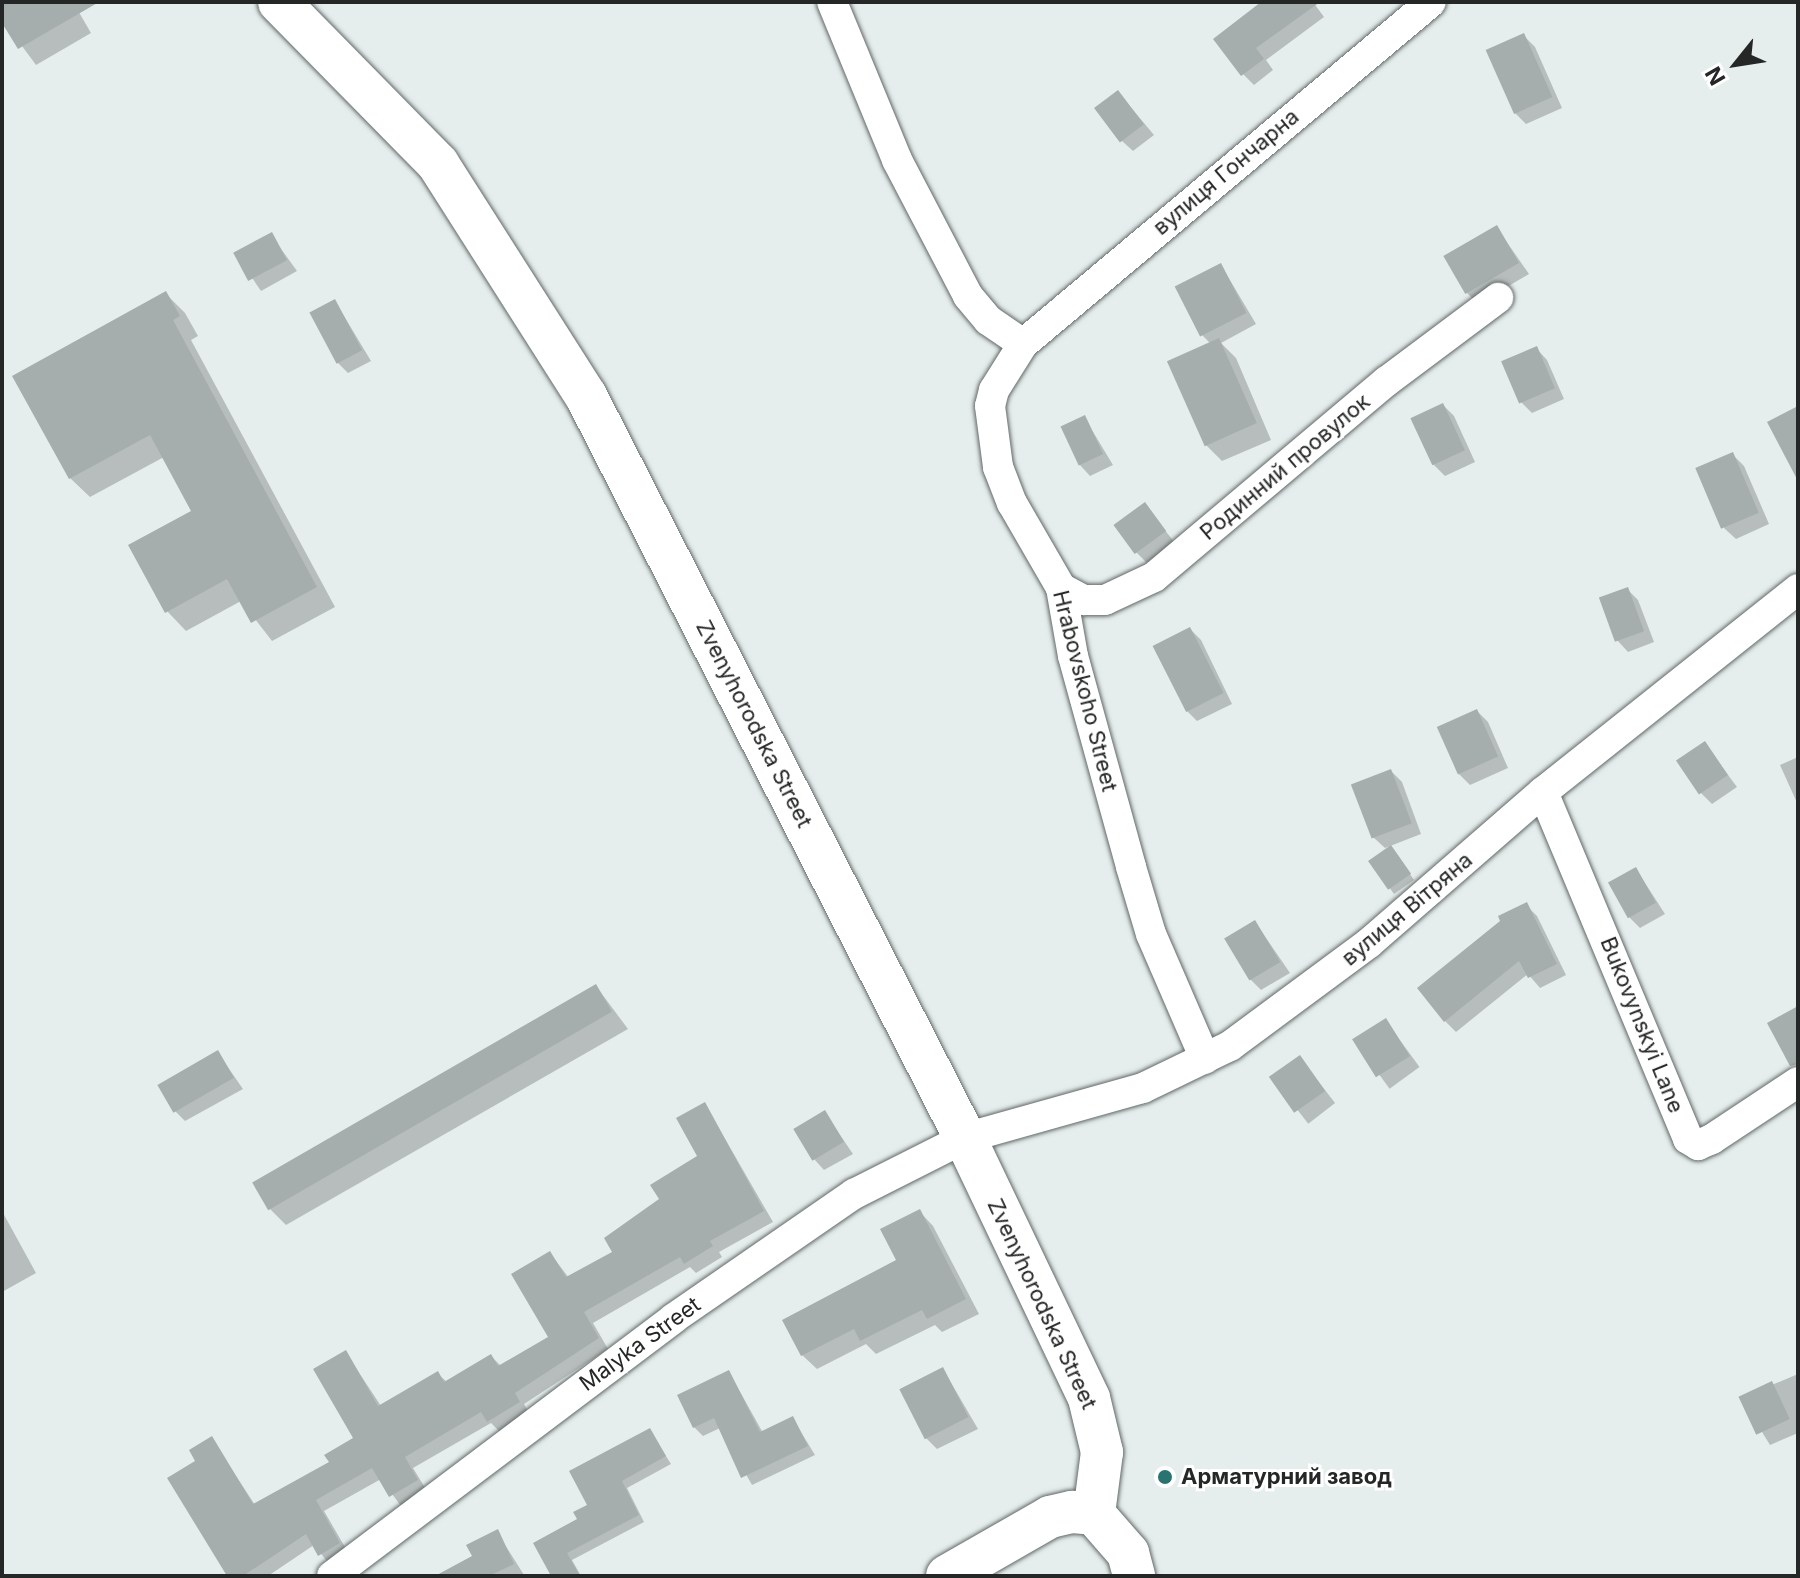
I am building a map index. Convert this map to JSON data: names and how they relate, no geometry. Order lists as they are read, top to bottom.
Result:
{
  "streets": {
    "street": [
      "вулиця Гончарна",
      "Родинний провулок",
      "Hrabovskoho Street",
      "Zvenyhorodska Street",
      "вулиця Вітряна",
      "Bukovynskyi Lane",
      "Malyka Street"
    ]
  },
  "crossings": [
    ["вулиця Гончарна", "Hrabovskoho Street"],
    ["Родинний провулок", "Hrabovskoho Street"],
    ["Hrabovskoho Street", "вулиця Вітряна"],
    ["Zvenyhorodska Street", "вулиця Вітряна"],
    ["Zvenyhorodska Street", "Malyka Street"],
    ["вулиця Вітряна", "Bukovynskyi Lane"],
    ["вулиця Вітряна", "Malyka Street"]
  ],
  "places": ["Арматурний завод"],
  "north": "bottom left"
}
